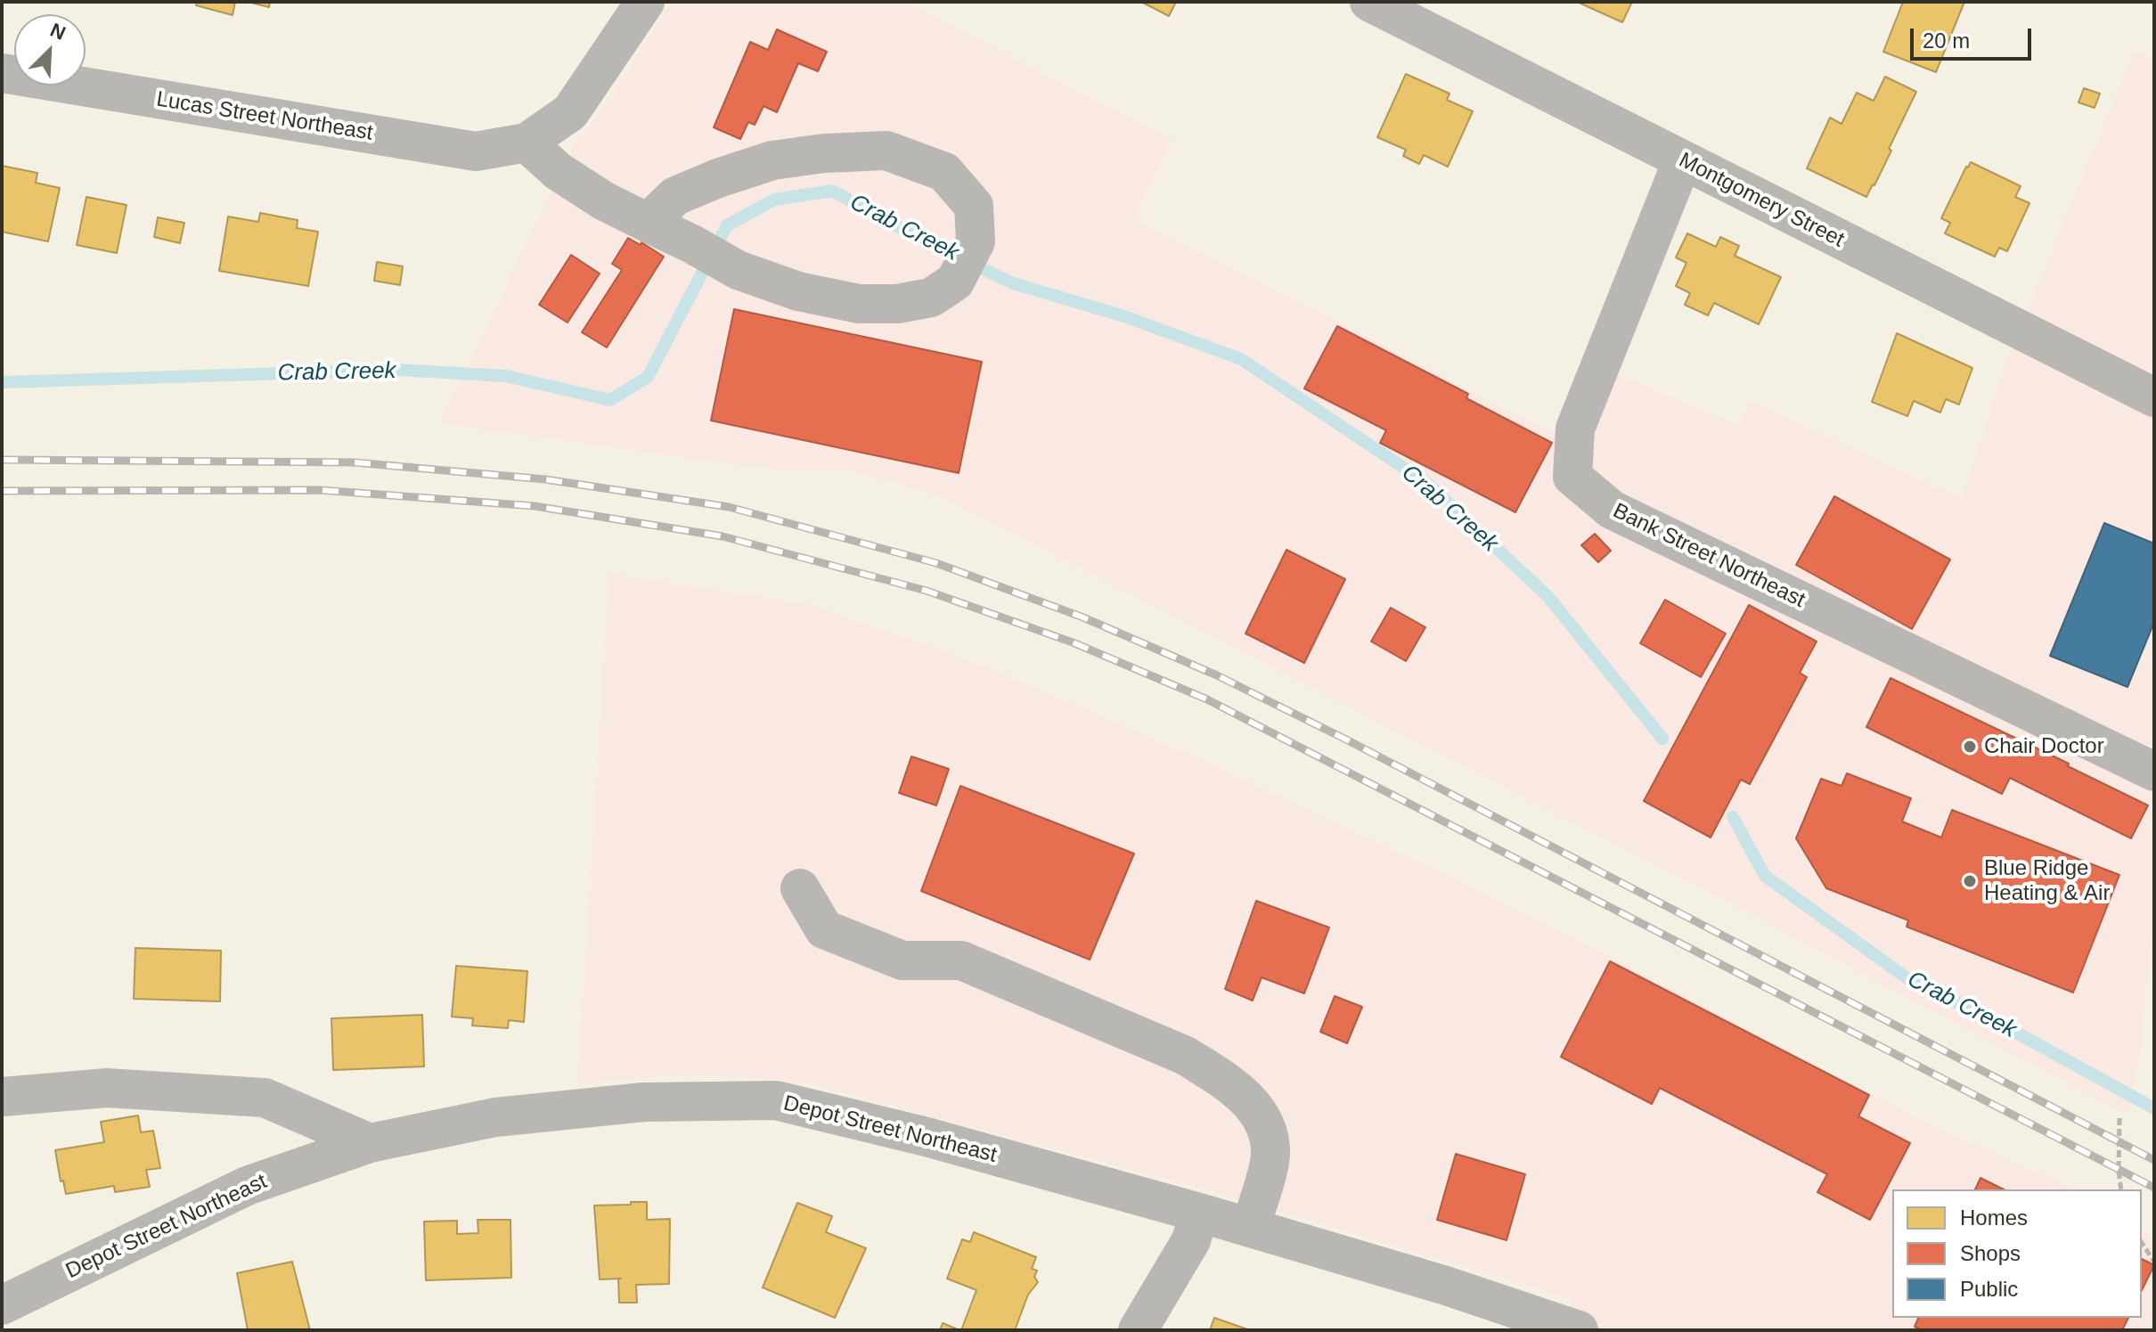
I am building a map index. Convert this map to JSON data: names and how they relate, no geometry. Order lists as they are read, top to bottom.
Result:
{
  "streets": {
    "street": [
      "Lucas Street Northeast",
      "Montgomery Street",
      "Bank Street Northeast",
      "Depot Street Northeast"
    ]
  },
  "crossings": [
    ["Montgomery Street", "Bank Street Northeast"]
  ],
  "water": ["Crab Creek"],
  "places": ["Chair Doctor", "Blue Ridge Heating & Air"],
  "legend": ["Homes", "Shops", "Public"],
  "scale_bar": "20 m",
  "north": "top right"
}
